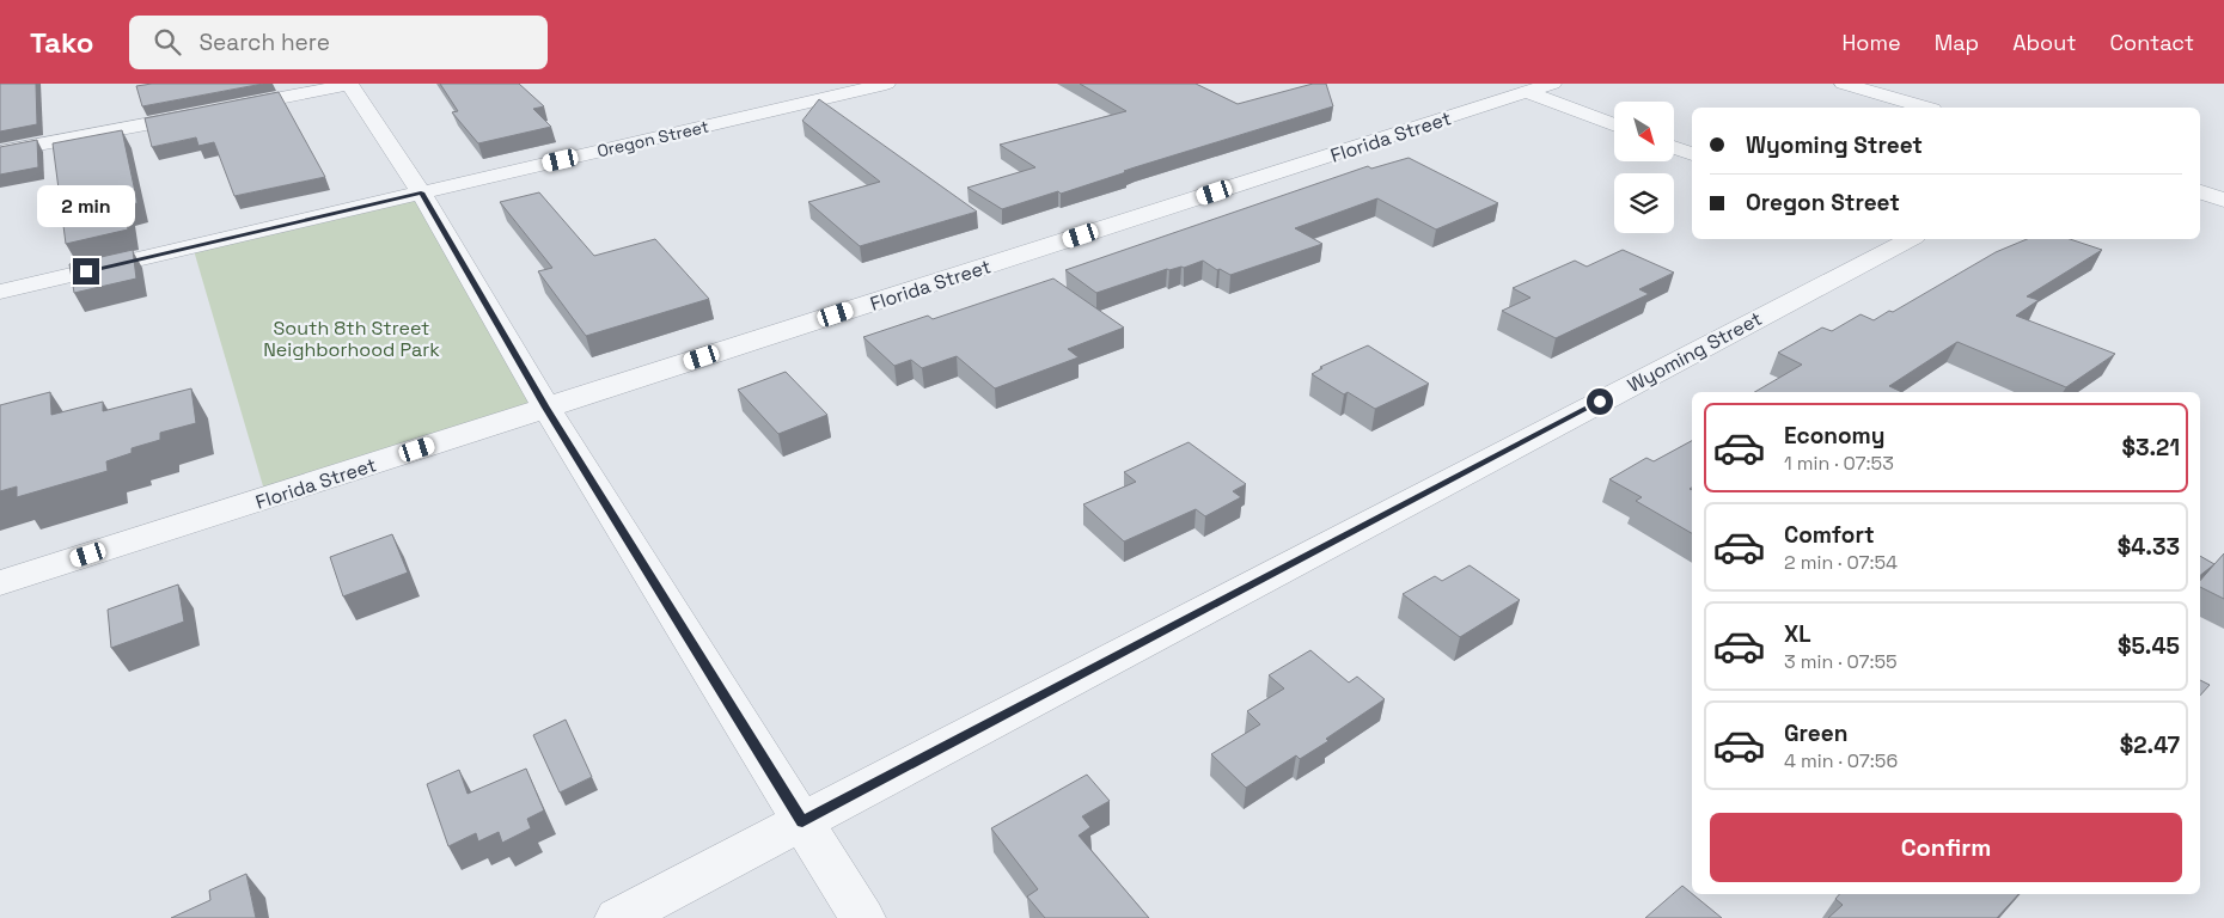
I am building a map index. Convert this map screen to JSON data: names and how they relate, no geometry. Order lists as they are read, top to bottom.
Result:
{
  "streets": {
    "street": ["Florida Street", "Oregon Street", "Wyoming Street"]
  },
  "parks": ["South 8th Street Neighborhood Park"],
  "north": "bottom right",
  "page": {
    "header": "Tako",
    "search": "Search here",
    "nav": [
      "Home",
      "Map",
      "About",
      "Contact"
    ],
    "banner": ["Wyoming Street", "Oregon Street"],
    "bubble": "2 min",
    "list": [
      {
        "name": "Economy",
        "note": "1 min · 07:53",
        "value": "$3.21"
      },
      {
        "name": "Comfort",
        "note": "2 min · 07:54",
        "value": "$4.33"
      },
      {
        "name": "XL",
        "note": "3 min · 07:55",
        "value": "$5.45"
      },
      {
        "name": "Green",
        "note": "4 min · 07:56",
        "value": "$2.47"
      }
    ],
    "buttons": "Confirm"
  }
}
